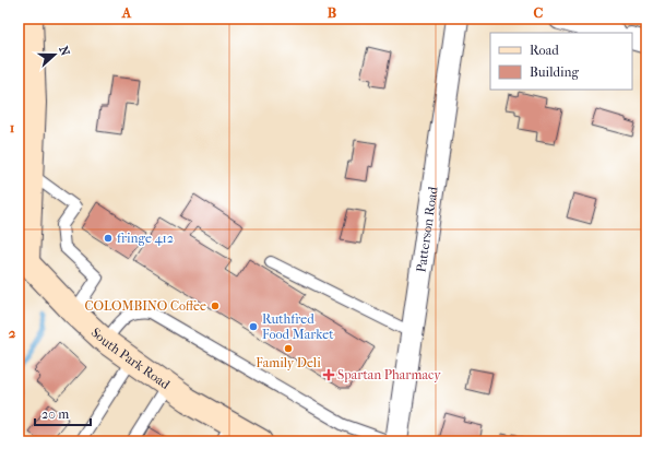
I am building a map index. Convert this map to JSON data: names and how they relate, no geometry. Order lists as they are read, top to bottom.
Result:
{
  "streets": {
    "main road": ["South Park Road"],
    "street": ["Patterson Road"]
  },
  "places": {
    "other": [
      "fringe 412",
      "COLOMBINO Coffee",
      "Ruthfred Food Market",
      "Family Deli"
    ],
    "health": ["Spartan Pharmacy"]
  },
  "legend": ["Road", "Building"],
  "scale_bar": "20 m",
  "north": "right",
  "grid": {
    "columns": ["A", "B", "C"],
    "rows": ["1", "2"]
  }
}
